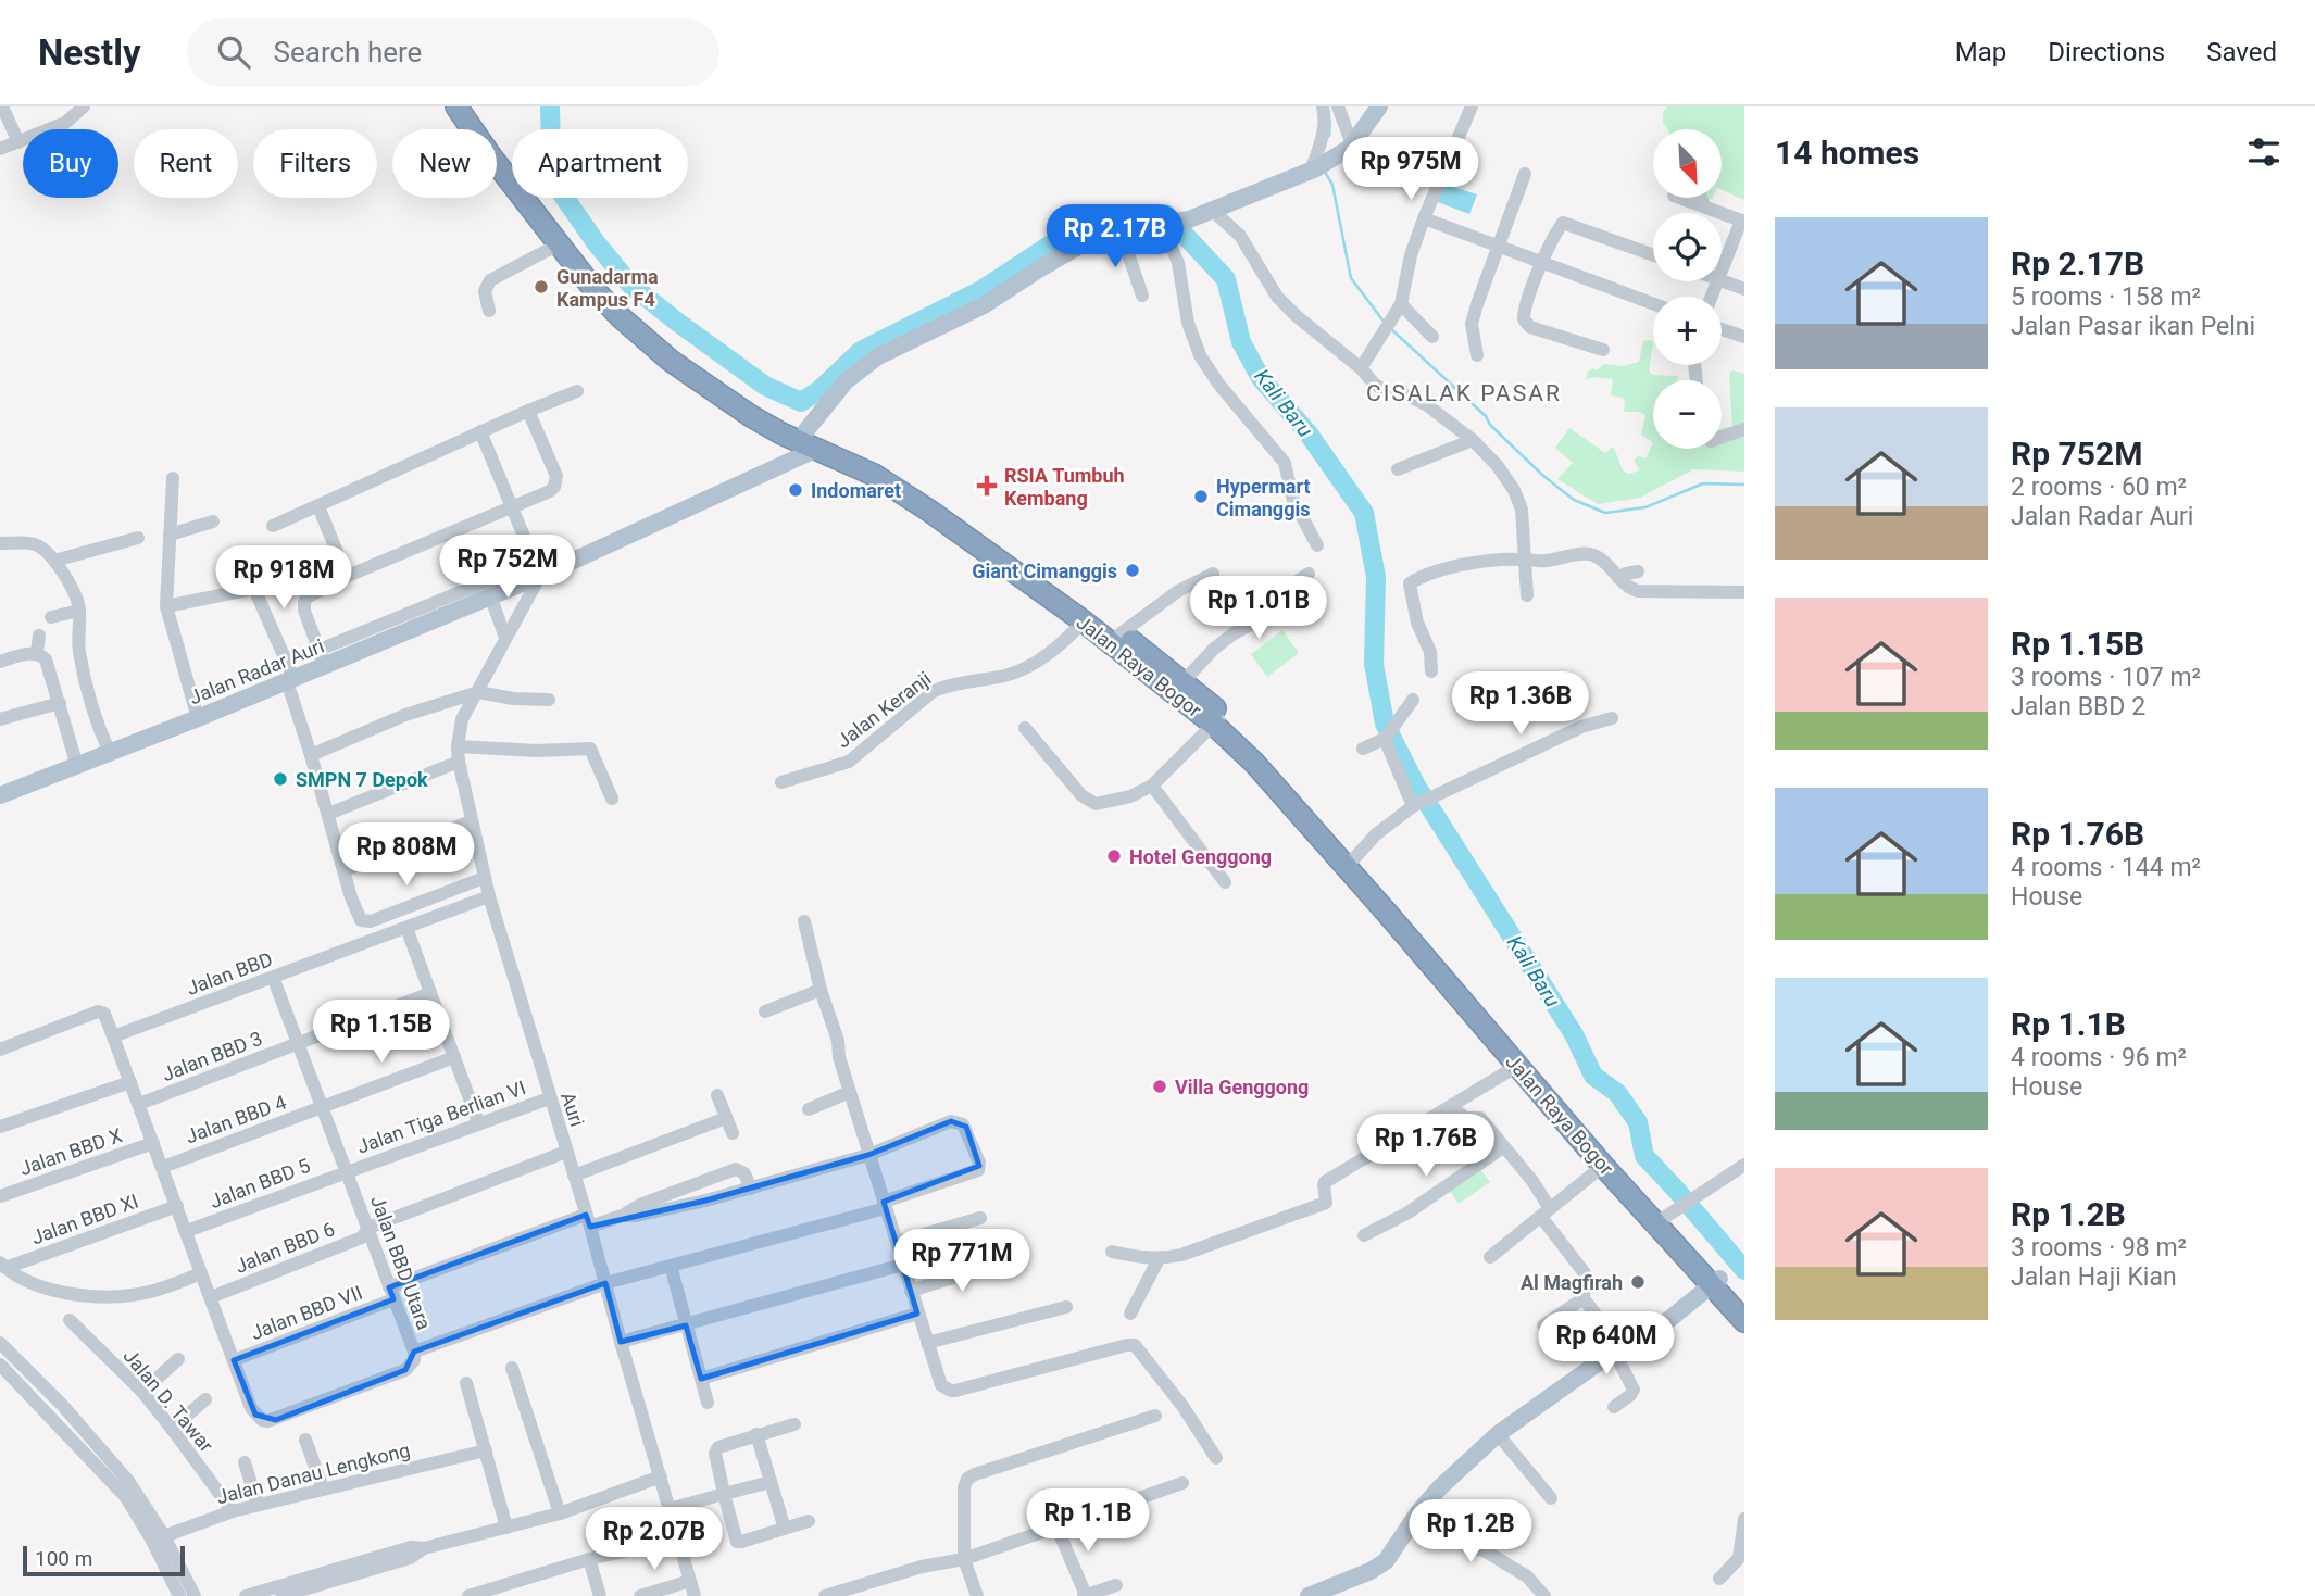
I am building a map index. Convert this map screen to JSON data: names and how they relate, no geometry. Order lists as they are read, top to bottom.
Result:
{
  "streets": {
    "highway": ["Jalan Raya Bogor"],
    "main road": ["Jalan Radar Auri"],
    "street": [
      "Jalan Keranji",
      "Jalan BBD",
      "Jalan BBD 3",
      "Auri",
      "Jalan Tiga Berlian VI",
      "Jalan BBD 4",
      "Jalan BBD X",
      "Jalan BBD 5",
      "Jalan BBD XI",
      "Jalan BBD 6",
      "Jalan BBD Utara",
      "Jalan BBD VII",
      "Jalan D. Tawar",
      "Jalan Danau Lengkong"
    ]
  },
  "crossings": [
    ["Jalan Raya Bogor", "Jalan Radar Auri"],
    ["Jalan Raya Bogor", "Jalan Keranji"],
    ["Jalan Radar Auri", "Auri"],
    ["Jalan BBD", "Auri"],
    ["Jalan BBD", "Jalan BBD Utara"],
    ["Jalan BBD 3", "Jalan BBD Utara"],
    ["Auri", "Jalan Tiga Berlian VI"],
    ["Auri", "Jalan BBD 6"],
    ["Auri", "Jalan BBD VII"],
    ["Jalan Tiga Berlian VI", "Jalan BBD 5"],
    ["Jalan Tiga Berlian VI", "Jalan BBD Utara"],
    ["Jalan BBD 4", "Jalan BBD Utara"],
    ["Jalan BBD 5", "Jalan BBD Utara"],
    ["Jalan BBD XI", "Jalan BBD Utara"],
    ["Jalan BBD 6", "Jalan BBD Utara"],
    ["Jalan BBD Utara", "Jalan BBD VII"],
    ["Jalan D. Tawar", "Jalan Danau Lengkong"]
  ],
  "districts": ["CISALAK PASAR"],
  "water": ["Kali Baru"],
  "places": {
    "other": [
      "Gunadarma Kampus F4",
      "Indomaret",
      "Hypermart Cimanggis",
      "Giant Cimanggis",
      "SMPN 7 Depok",
      "Hotel Genggong",
      "Villa Genggong",
      "Al Magfirah"
    ],
    "health": ["RSIA Tumbuh Kembang"]
  },
  "scale_bar": "100 m",
  "north": "bottom right",
  "page": {
    "header": "Nestly",
    "search": "Search here",
    "nav": ["Map", "Directions", "Saved"],
    "heading": "14 homes",
    "map_buttons": ["+", "−"],
    "chip": [
      "Buy",
      "Rent",
      "Filters",
      "New",
      "Apartment"
    ],
    "price": [
      "Rp 975M",
      "Rp 2.17B",
      "Rp 752M",
      "Rp 918M",
      "Rp 1.01B",
      "Rp 1.36B",
      "Rp 808M",
      "Rp 1.15B",
      "Rp 1.76B",
      "Rp 771M",
      "Rp 640M",
      "Rp 1.1B",
      "Rp 1.2B",
      "Rp 2.07B"
    ],
    "list": [
      {
        "name": "Rp 2.17B",
        "note": "5 rooms · 158 m² · Jalan Pasar ikan Pelni"
      },
      {
        "name": "Rp 752M",
        "note": "2 rooms · 60 m² · Jalan Radar Auri"
      },
      {
        "name": "Rp 1.15B",
        "note": "3 rooms · 107 m² · Jalan BBD 2"
      },
      {
        "name": "Rp 1.76B",
        "note": "4 rooms · 144 m² · House"
      },
      {
        "name": "Rp 1.1B",
        "note": "4 rooms · 96 m² · House"
      },
      {
        "name": "Rp 1.2B",
        "note": "3 rooms · 98 m² · Jalan Haji Kian"
      }
    ],
    "scale": "100 m"
  }
}
